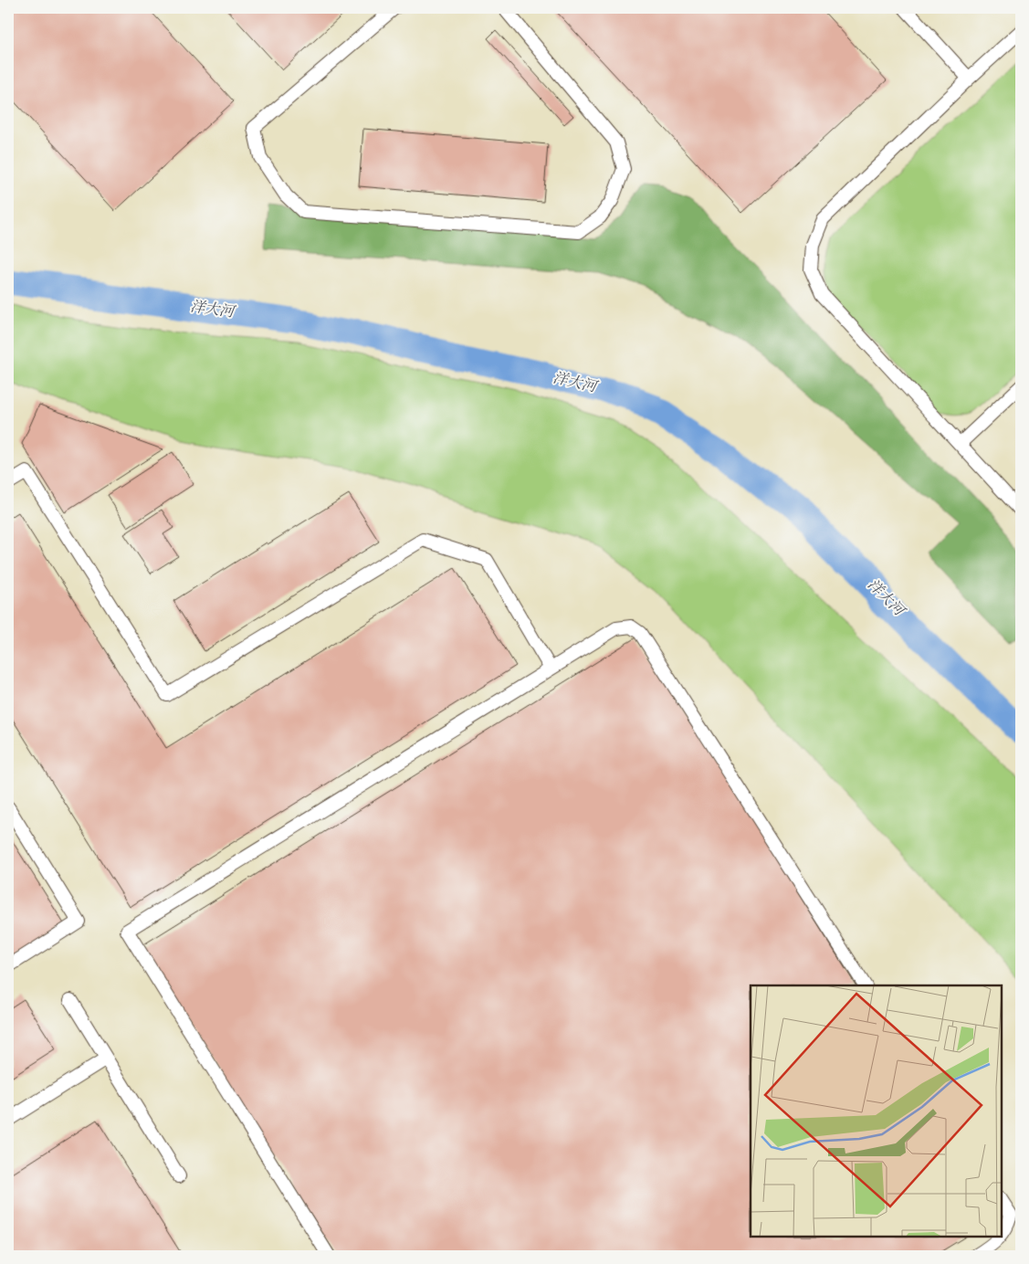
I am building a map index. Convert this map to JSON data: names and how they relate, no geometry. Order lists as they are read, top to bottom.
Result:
{
  "water": ["洋大河"]
}
